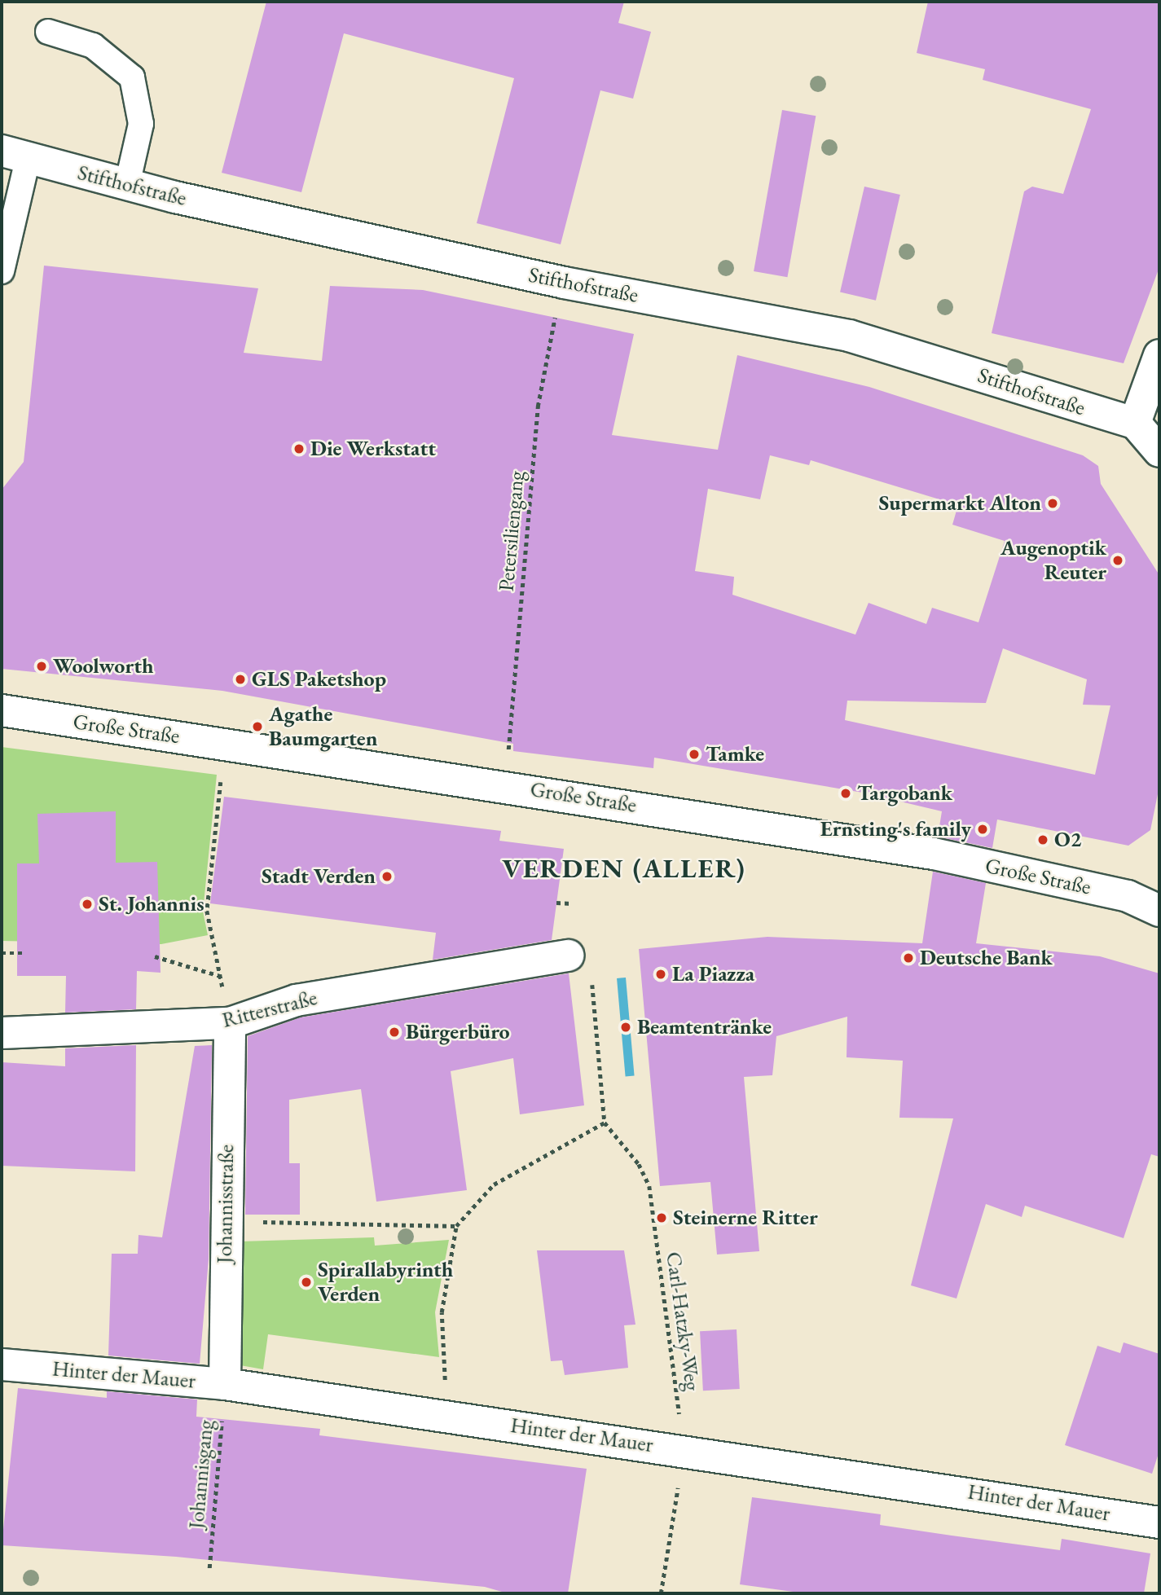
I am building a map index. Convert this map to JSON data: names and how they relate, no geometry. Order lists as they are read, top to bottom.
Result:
{
  "streets": {
    "street": [
      "Stifthofstraße",
      "Große Straße",
      "Ritterstraße",
      "Johannisstraße",
      "Hinter der Mauer"
    ],
    "path": ["Petersiliengang", "Carl-Hatzky-Weg", "Johannisgang"]
  },
  "crossings": [
    ["Stifthofstraße", "Petersiliengang"],
    ["Petersiliengang", "Große Straße"],
    ["Ritterstraße", "Johannisstraße"],
    ["Johannisstraße", "Hinter der Mauer"],
    ["Johannisstraße", "Johannisgang"],
    ["Carl-Hatzky-Weg", "Hinter der Mauer"],
    ["Hinter der Mauer", "Johannisgang"]
  ],
  "districts": ["VERDEN (ALLER)"],
  "places": [
    "Die Werkstatt",
    "Supermarkt Alton",
    "Augenoptik Reuter",
    "Woolworth",
    "GLS Paketshop",
    "Agathe Baumgarten",
    "Tamke",
    "Targobank",
    "Ernsting's family",
    "O2",
    "Stadt Verden",
    "St. Johannis",
    "Deutsche Bank",
    "La Piazza",
    "Beamtentränke",
    "Bürgerbüro",
    "Steinerne Ritter",
    "Spirallabyrinth Verden"
  ]
}
